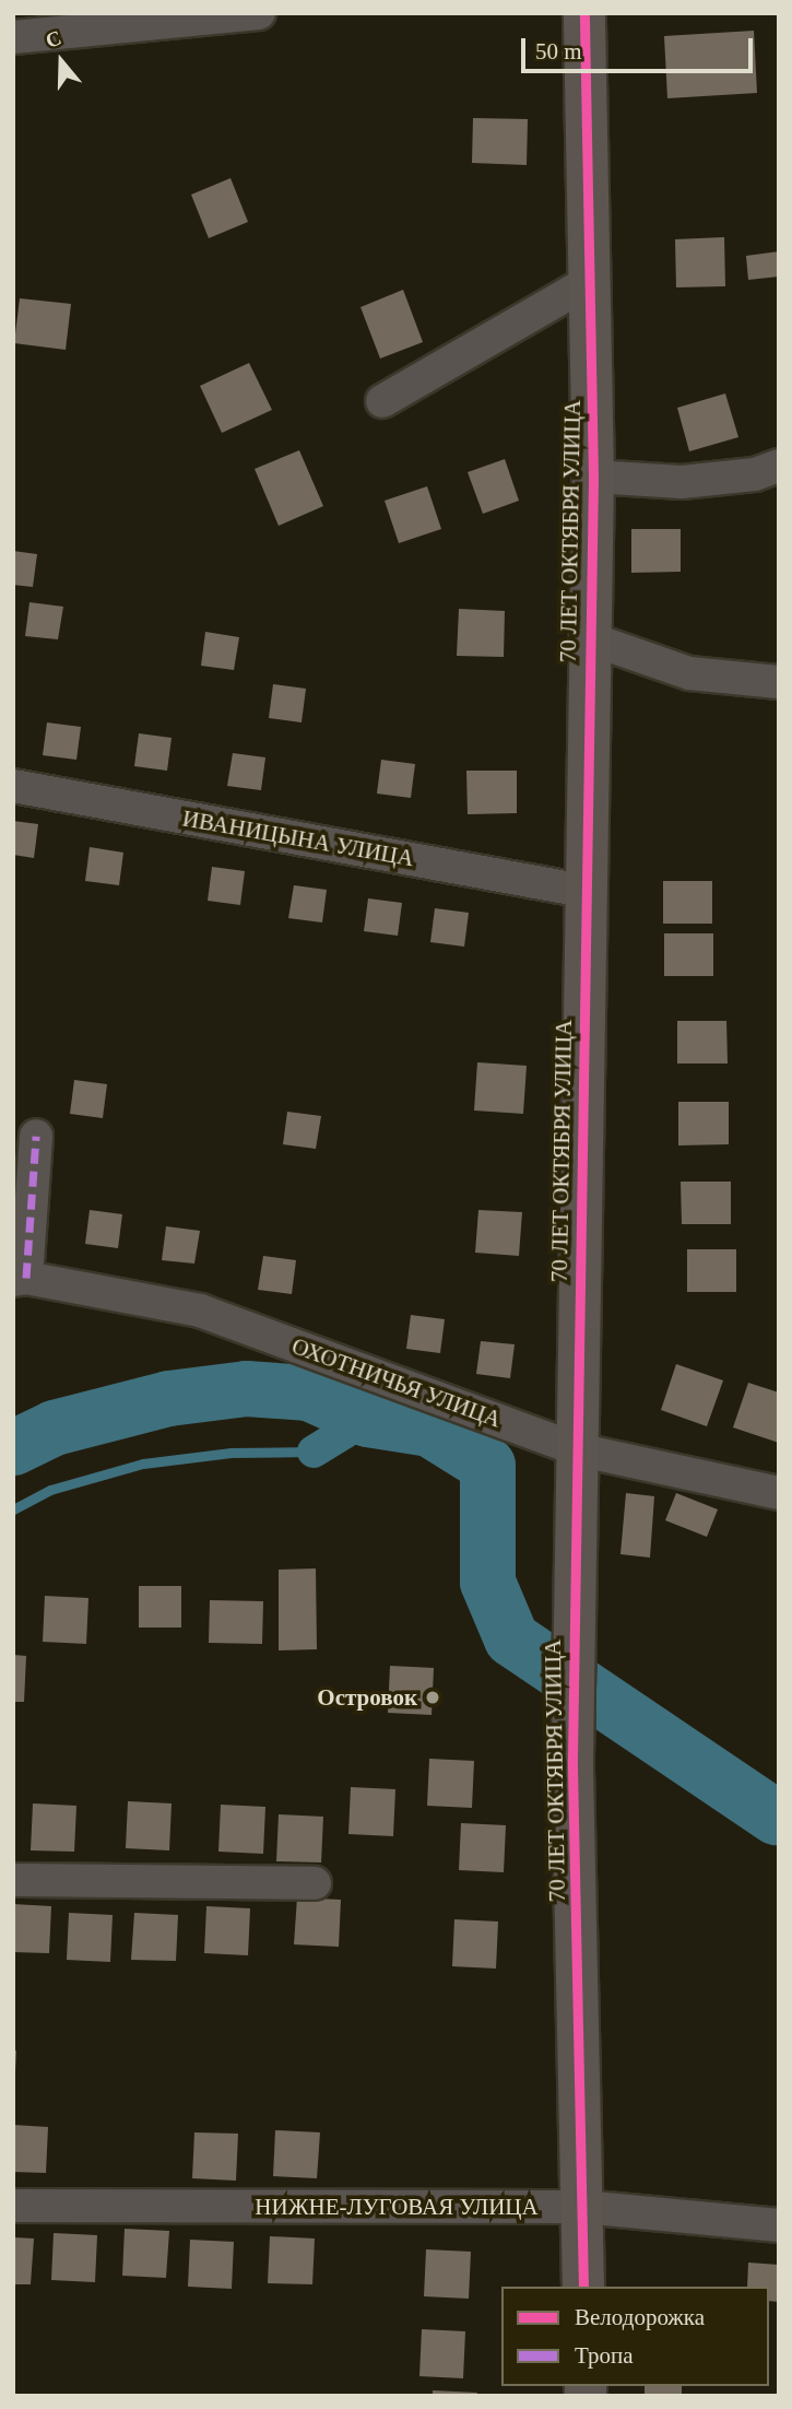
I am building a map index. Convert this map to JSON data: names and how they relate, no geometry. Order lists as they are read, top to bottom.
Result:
{
  "streets": {
    "street": [
      "70 ЛЕТ ОКТЯБРЯ УЛИЦА",
      "ИВАНИЦЫНА УЛИЦА",
      "ОХОТНИЧЬЯ УЛИЦА",
      "НИЖНЕ-ЛУГОВАЯ УЛИЦА"
    ]
  },
  "crossings": [
    ["70 ЛЕТ ОКТЯБРЯ УЛИЦА", "ИВАНИЦЫНА УЛИЦА"],
    ["70 ЛЕТ ОКТЯБРЯ УЛИЦА", "ОХОТНИЧЬЯ УЛИЦА"],
    ["70 ЛЕТ ОКТЯБРЯ УЛИЦА", "НИЖНЕ-ЛУГОВАЯ УЛИЦА"]
  ],
  "places": ["Островок"],
  "legend": ["Велодорожка", "Тропа"],
  "scale_bar": "50 m",
  "north": "top"
}
